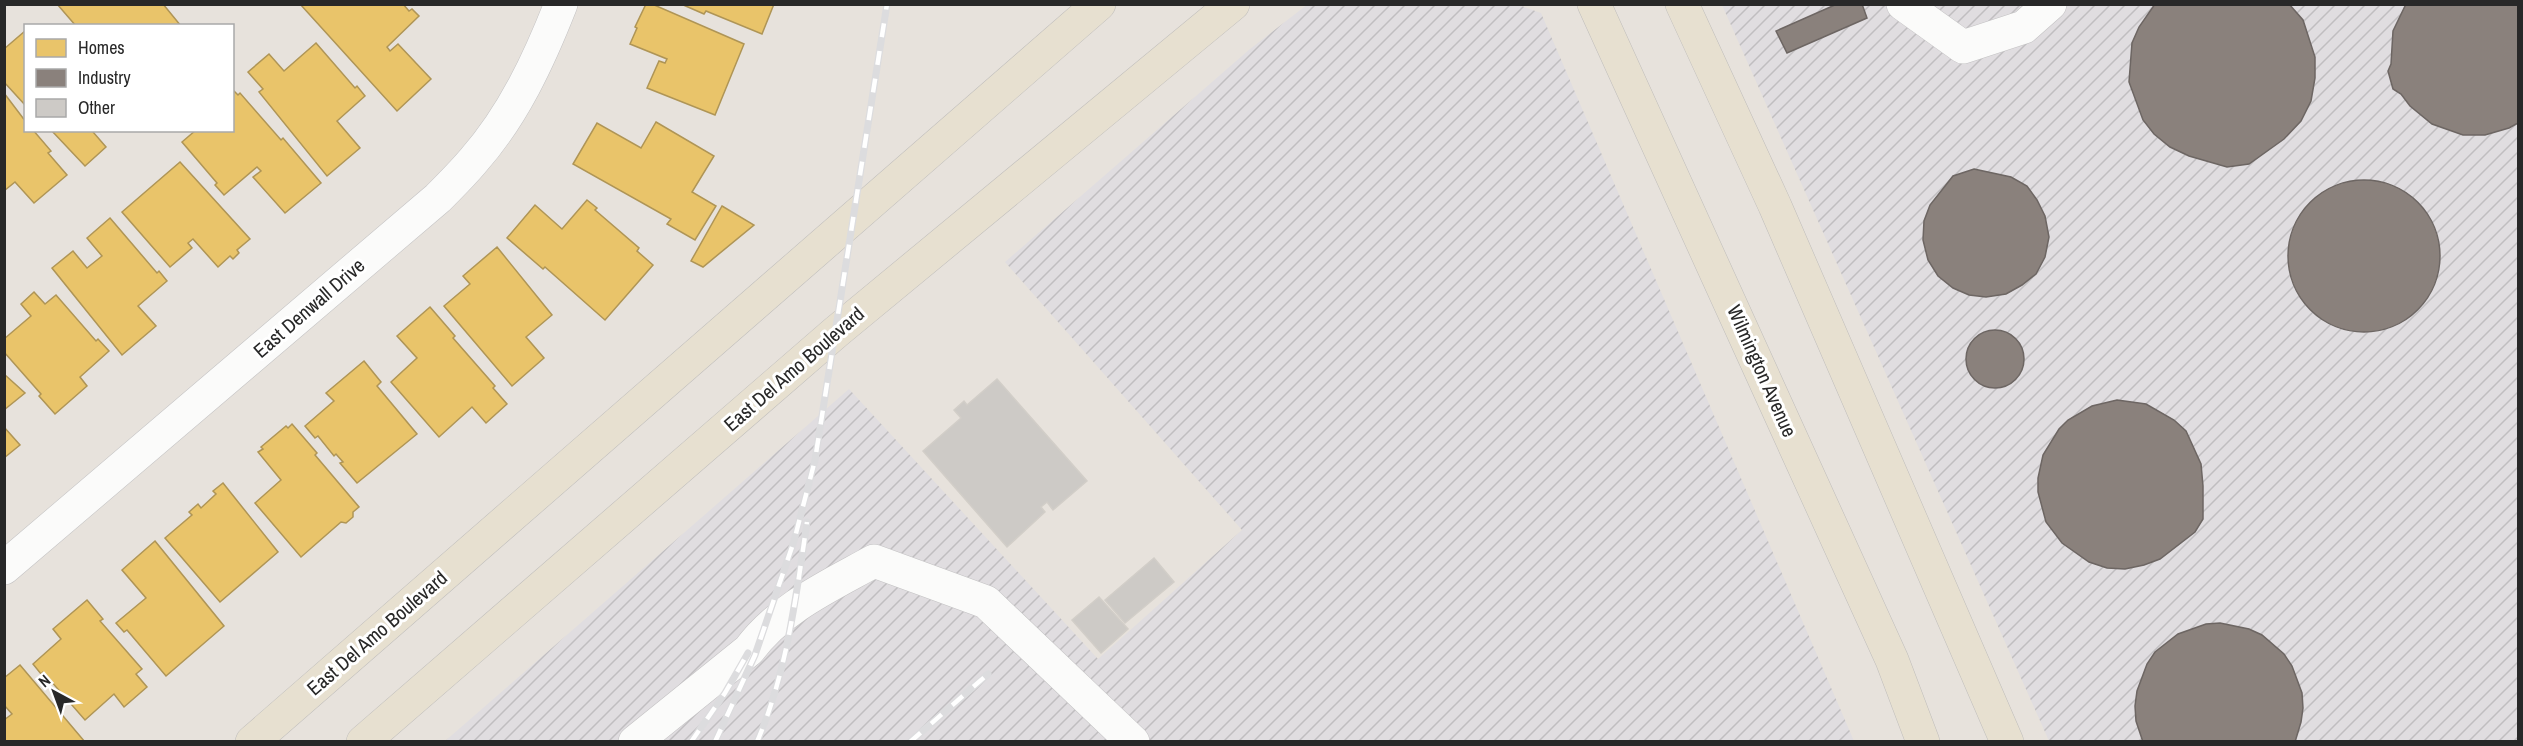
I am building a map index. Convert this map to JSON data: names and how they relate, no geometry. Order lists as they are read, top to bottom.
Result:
{
  "streets": {
    "main road": ["East Del Amo Boulevard", "Wilmington Avenue"],
    "street": ["East Denwall Drive"]
  },
  "legend": ["Homes", "Industry", "Other"],
  "north": "top left"
}
